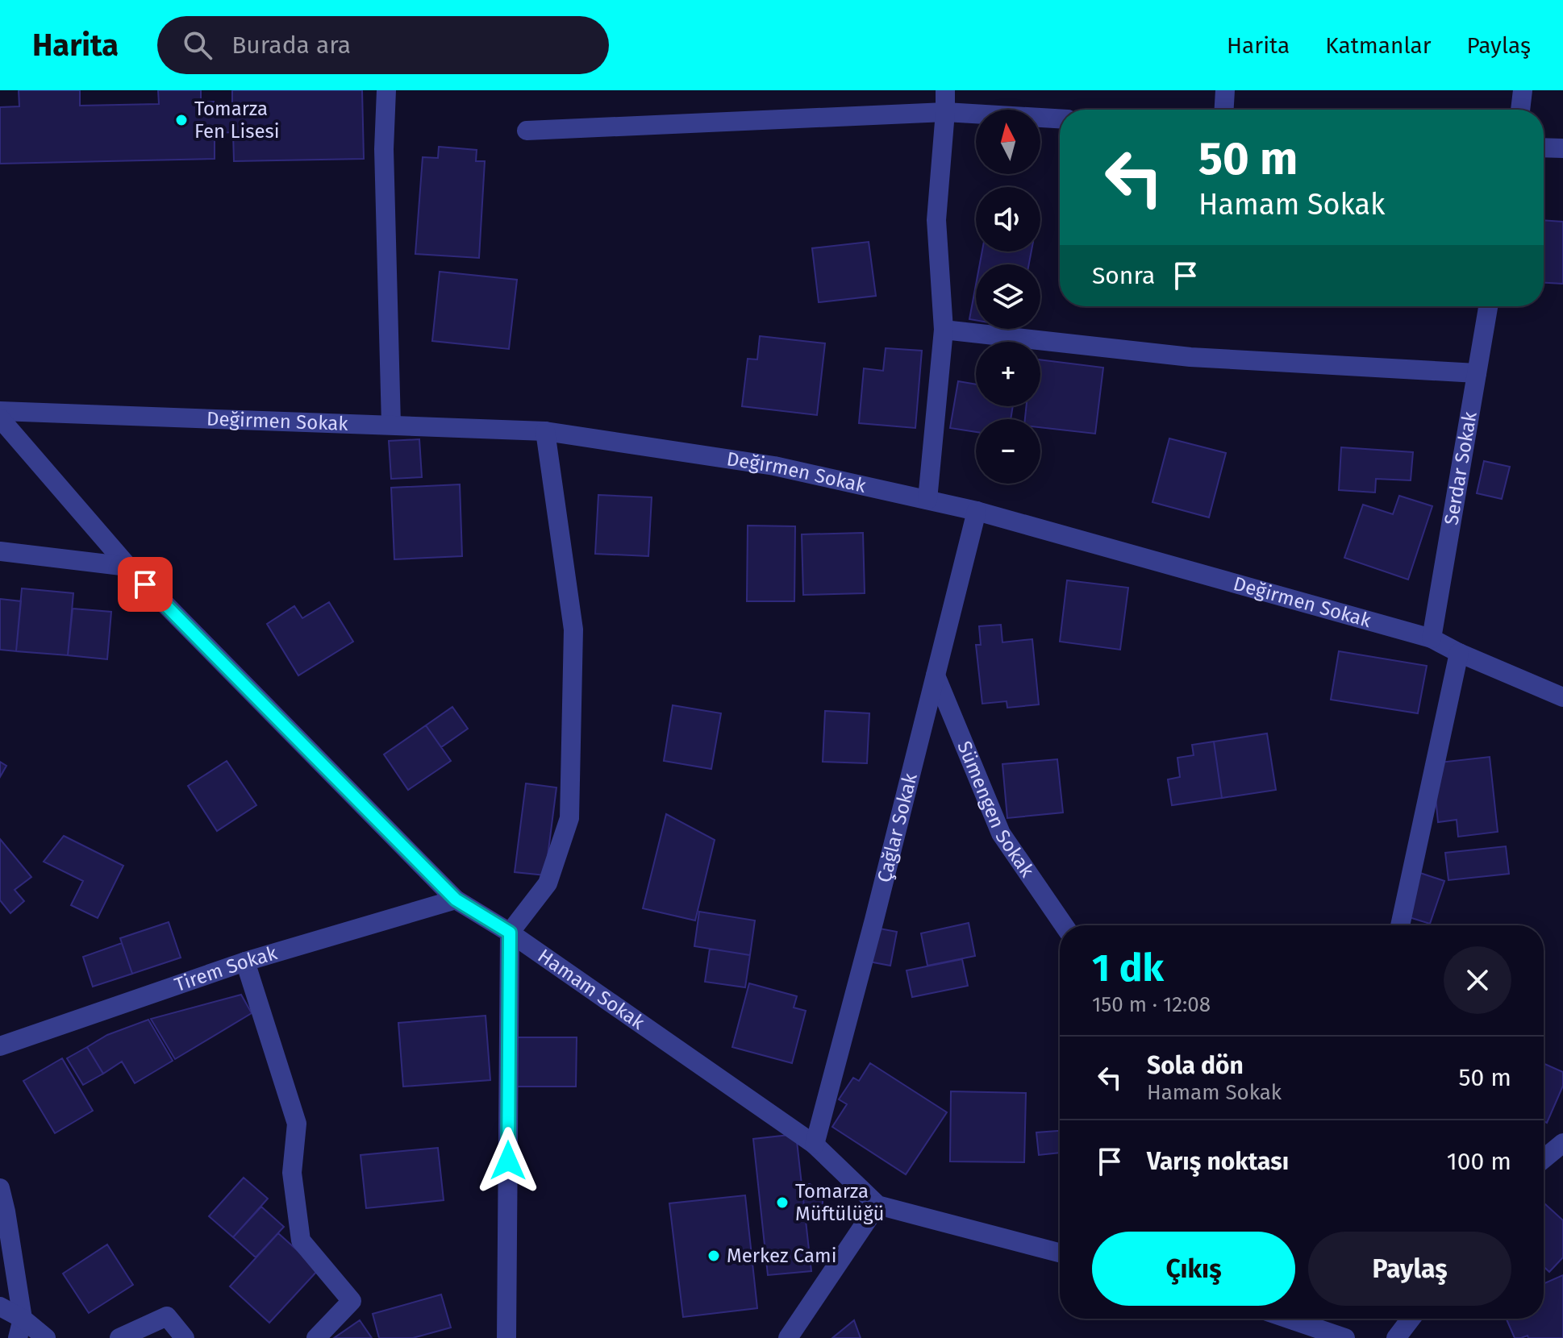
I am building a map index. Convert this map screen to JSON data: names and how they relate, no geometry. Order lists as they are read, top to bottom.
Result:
{
  "streets": {
    "street": [
      "Değirmen Sokak",
      "Serdar Sokak",
      "Sümengen Sokak",
      "Çağlar Sokak",
      "Tirem Sokak",
      "Hamam Sokak"
    ]
  },
  "crossings": [
    ["Değirmen Sokak", "Serdar Sokak"],
    ["Değirmen Sokak", "Çağlar Sokak"],
    ["Sümengen Sokak", "Çağlar Sokak"],
    ["Çağlar Sokak", "Hamam Sokak"],
    ["Tirem Sokak", "Hamam Sokak"]
  ],
  "places": ["Tomarza Fen Lisesi", "Tomarza Müftülüğü", "Merkez Cami"],
  "north": "top",
  "page": {
    "header": "Harita",
    "search": "Burada ara",
    "nav": ["Harita", "Katmanlar", "Paylaş"],
    "map_buttons": ["+", "−"],
    "turn": ["50 m", "Hamam Sokak"],
    "then": "Sonra",
    "heading": ["1 dk", "150 m · 12:08"],
    "list": [
      {
        "name": "Sola dön",
        "note": "Hamam Sokak",
        "value": "50 m"
      },
      {
        "name": "Varış noktası",
        "value": "100 m"
      }
    ],
    "buttons": ["Çıkış", "Paylaş"]
  }
}
